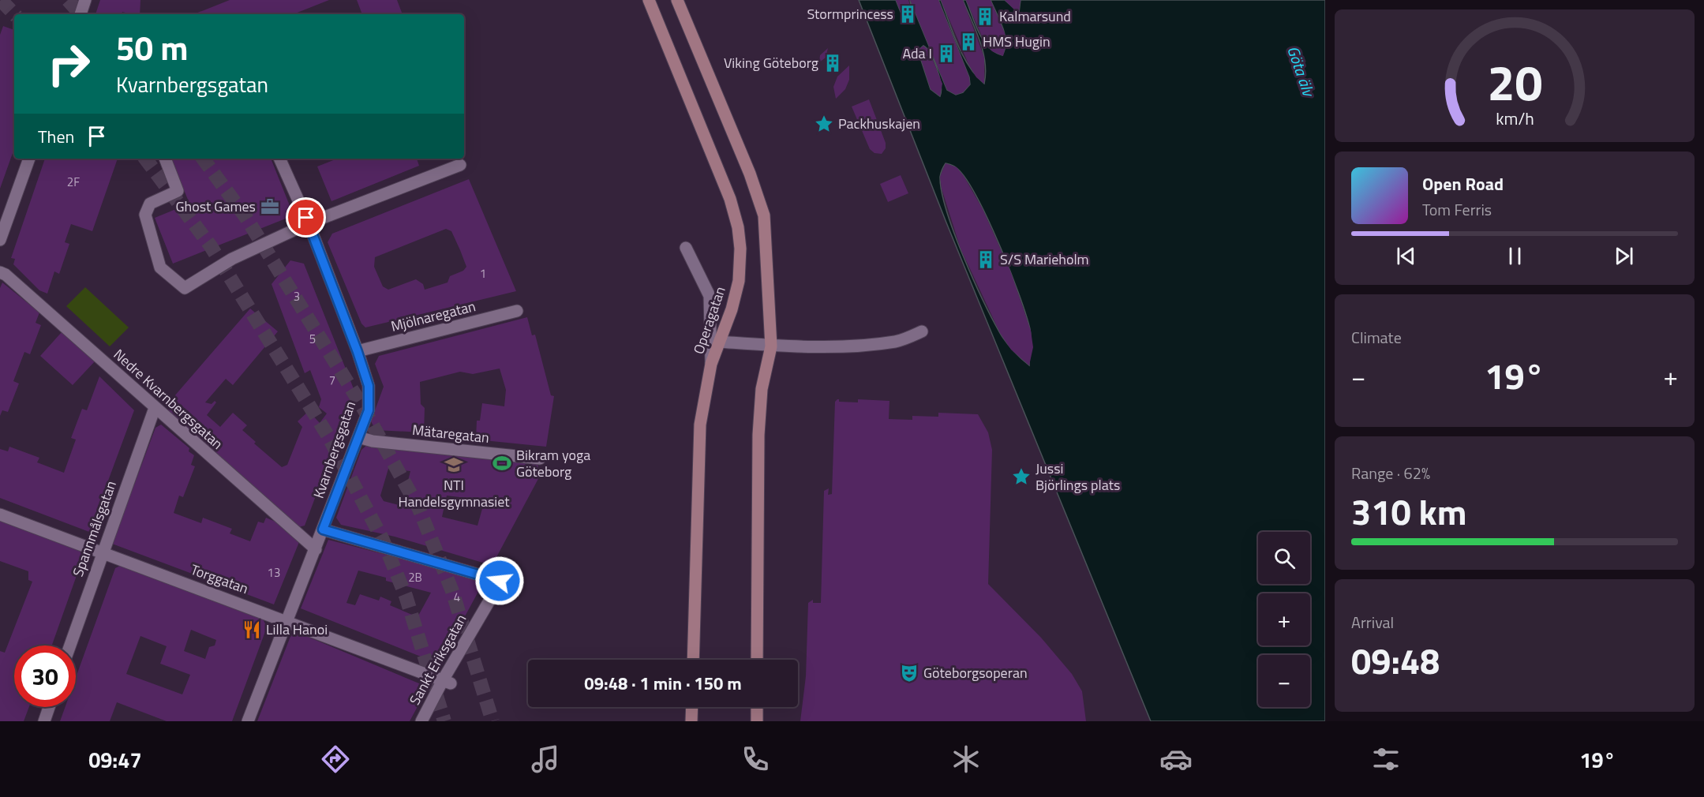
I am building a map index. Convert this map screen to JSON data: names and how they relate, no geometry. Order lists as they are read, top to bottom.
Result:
{
  "streets": {
    "street": [
      "Mjölnaregatan",
      "Operagatan",
      "Nedre Kvarnbergsgatan",
      "Mätaregatan",
      "Kvarnbergsgatan",
      "Spannmålsgatan",
      "Torggatan",
      "Sankt Eriksgatan"
    ]
  },
  "crossings": [
    ["Mjölnaregatan", "Kvarnbergsgatan"],
    ["Nedre Kvarnbergsgatan", "Kvarnbergsgatan"],
    ["Nedre Kvarnbergsgatan", "Spannmålsgatan"],
    ["Mätaregatan", "Kvarnbergsgatan"],
    ["Kvarnbergsgatan", "Torggatan"],
    ["Kvarnbergsgatan", "Sankt Eriksgatan"],
    ["Spannmålsgatan", "Torggatan"],
    ["Torggatan", "Sankt Eriksgatan"]
  ],
  "water": ["Göta älv"],
  "places": {
    "building": [
      "Stormprincess",
      "Kalmarsund",
      "HMS Hugin",
      "Ada I",
      "Viking Göteborg",
      "S/S Marieholm"
    ],
    "place": ["Packhuskajen", "Jussi Björlings plats"],
    "office": ["Ghost Games"],
    "sports": ["Bikram yoga Göteborg"],
    "school or university": ["NTI Handelsgymnasiet"],
    "restaurant": ["Lilla Hanoi"],
    "theatre": ["Göteborgsoperan"]
  },
  "house_numbers": [
    "2F",
    "1",
    "3",
    "5",
    "7",
    "13",
    "2B",
    "4"
  ],
  "page": {
    "turn": ["50 m", "Kvarnbergsgatan"],
    "then": "Then",
    "song": ["Open Road", "Tom Ferris"],
    "tile": [
      "Climate",
      ["Range · 62%", "310 km"],
      ["Arrival", "09:48"]
    ],
    "heat": ["−", "19°", "+"],
    "map_buttons": ["+", "−"],
    "limit": "30",
    "trip": "09:48 · 1 min · 150 m",
    "tabs": ["09:47", "19°"],
    "gauge": ["20", "km/h"]
  }
}
